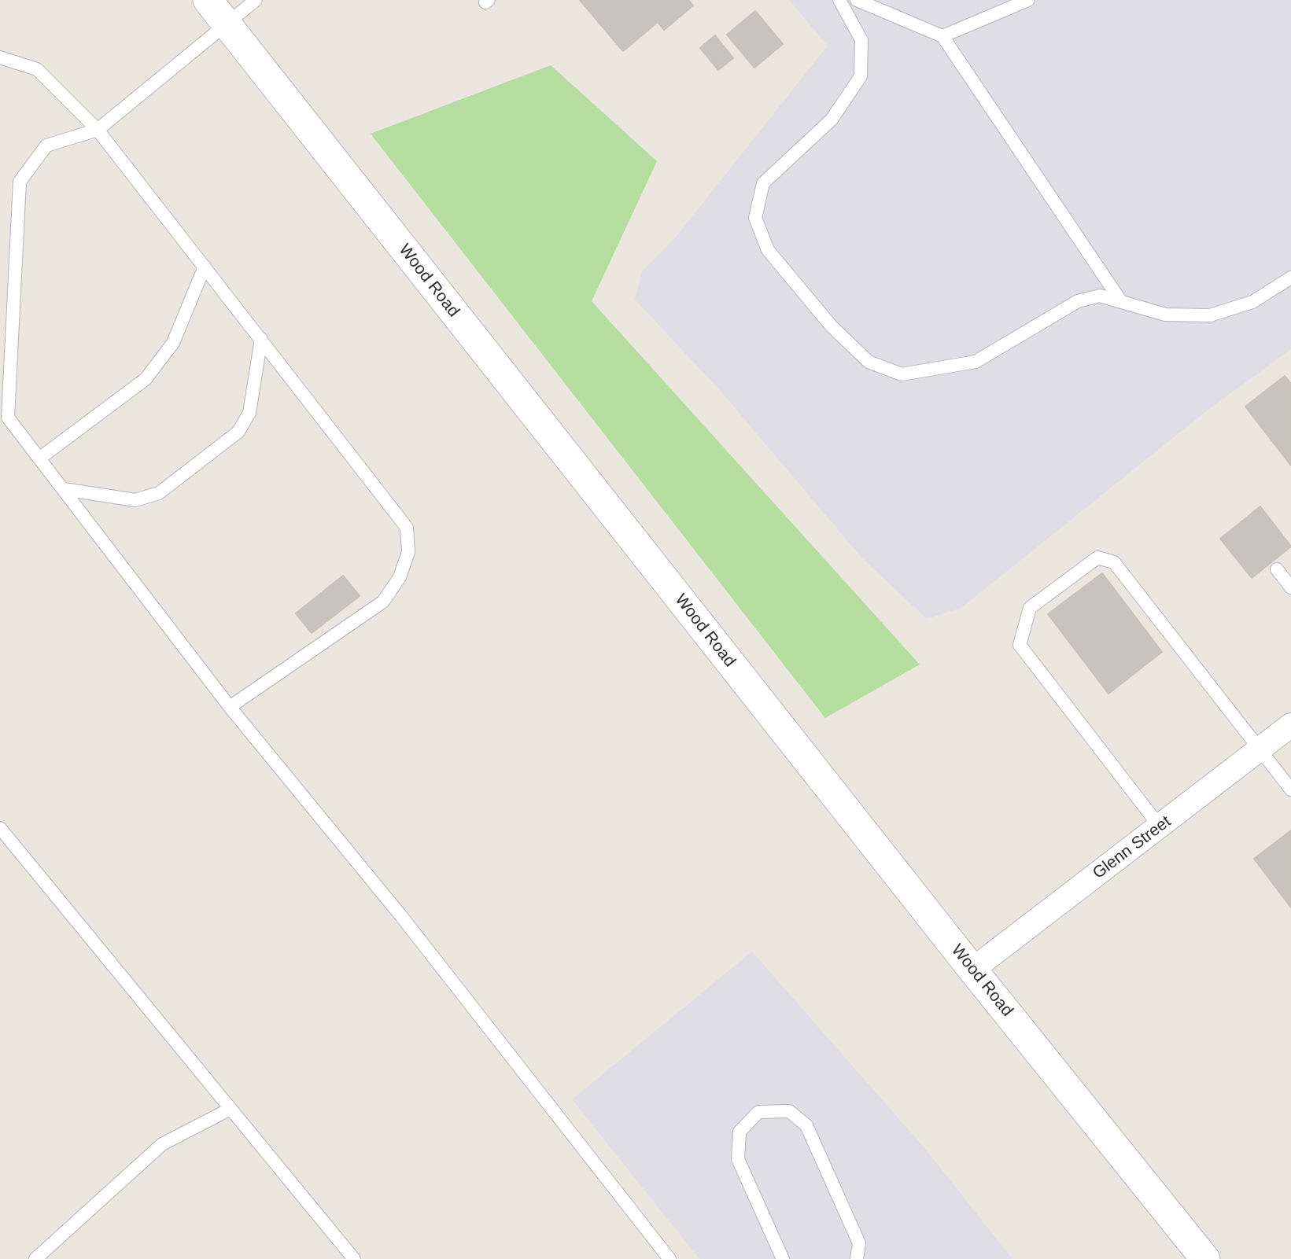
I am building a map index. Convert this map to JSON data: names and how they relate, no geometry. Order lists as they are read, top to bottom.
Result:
{
  "streets": {
    "street": ["Wood Road", "Glenn Street"]
  },
  "crossings": [
    ["Wood Road", "Glenn Street"]
  ]
}
